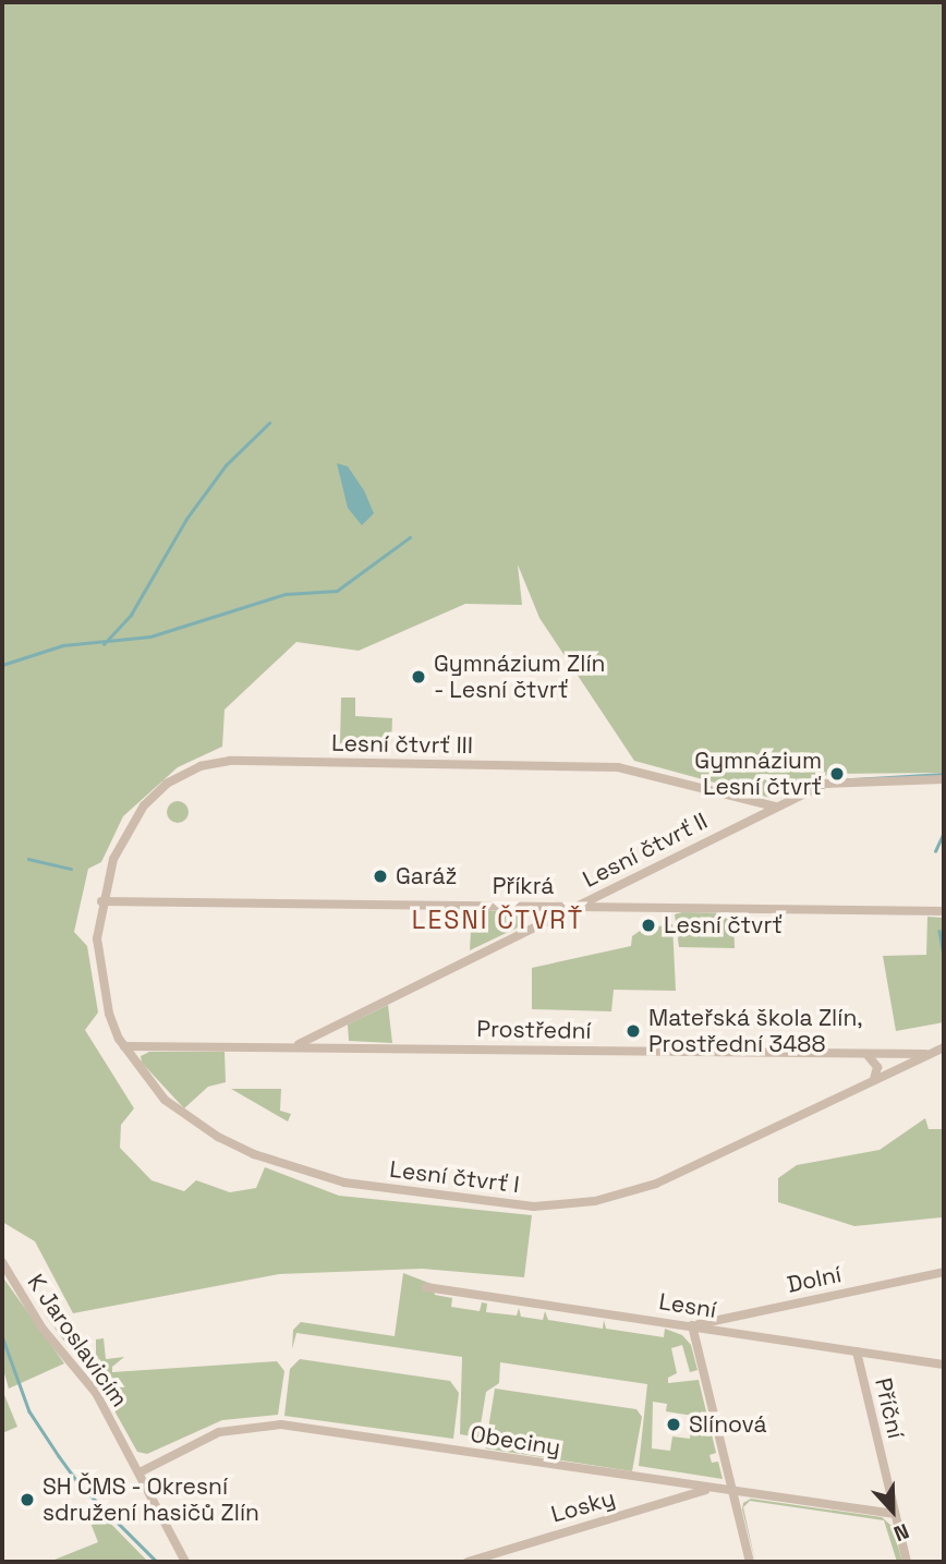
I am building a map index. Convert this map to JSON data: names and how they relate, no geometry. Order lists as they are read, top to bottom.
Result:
{
  "streets": {
    "street": [
      "Lesní čtvrť III",
      "Lesní čtvrť II",
      "Příkrá",
      "Prostřední",
      "Lesní čtvrť I",
      "Dolní",
      "Lesní",
      "K Jaroslavicím",
      "Příční",
      "Obeciny",
      "Losky"
    ]
  },
  "crossings": [
    ["Lesní čtvrť III", "Lesní čtvrť II"],
    ["Lesní čtvrť III", "Příkrá"],
    ["Lesní čtvrť III", "Lesní čtvrť I"],
    ["Lesní čtvrť II", "Příkrá"],
    ["Lesní čtvrť II", "Prostřední"],
    ["Příkrá", "Lesní čtvrť I"],
    ["Prostřední", "Lesní čtvrť I"],
    ["Dolní", "Lesní"],
    ["Lesní", "Příční"],
    ["K Jaroslavicím", "Obeciny"],
    ["Příční", "Obeciny"],
    ["Obeciny", "Losky"]
  ],
  "districts": ["LESNÍ ČTVRŤ"],
  "places": [
    "Gymnázium Zlín - Lesní čtvrť",
    "Gymnázium Lesní čtvrť",
    "Garáž",
    "Lesní čtvrť",
    "Mateřská škola Zlín, Prostřední 3488",
    "Slínová",
    "SH ČMS - Okresní sdružení hasičů Zlín"
  ],
  "north": "bottom"
}
